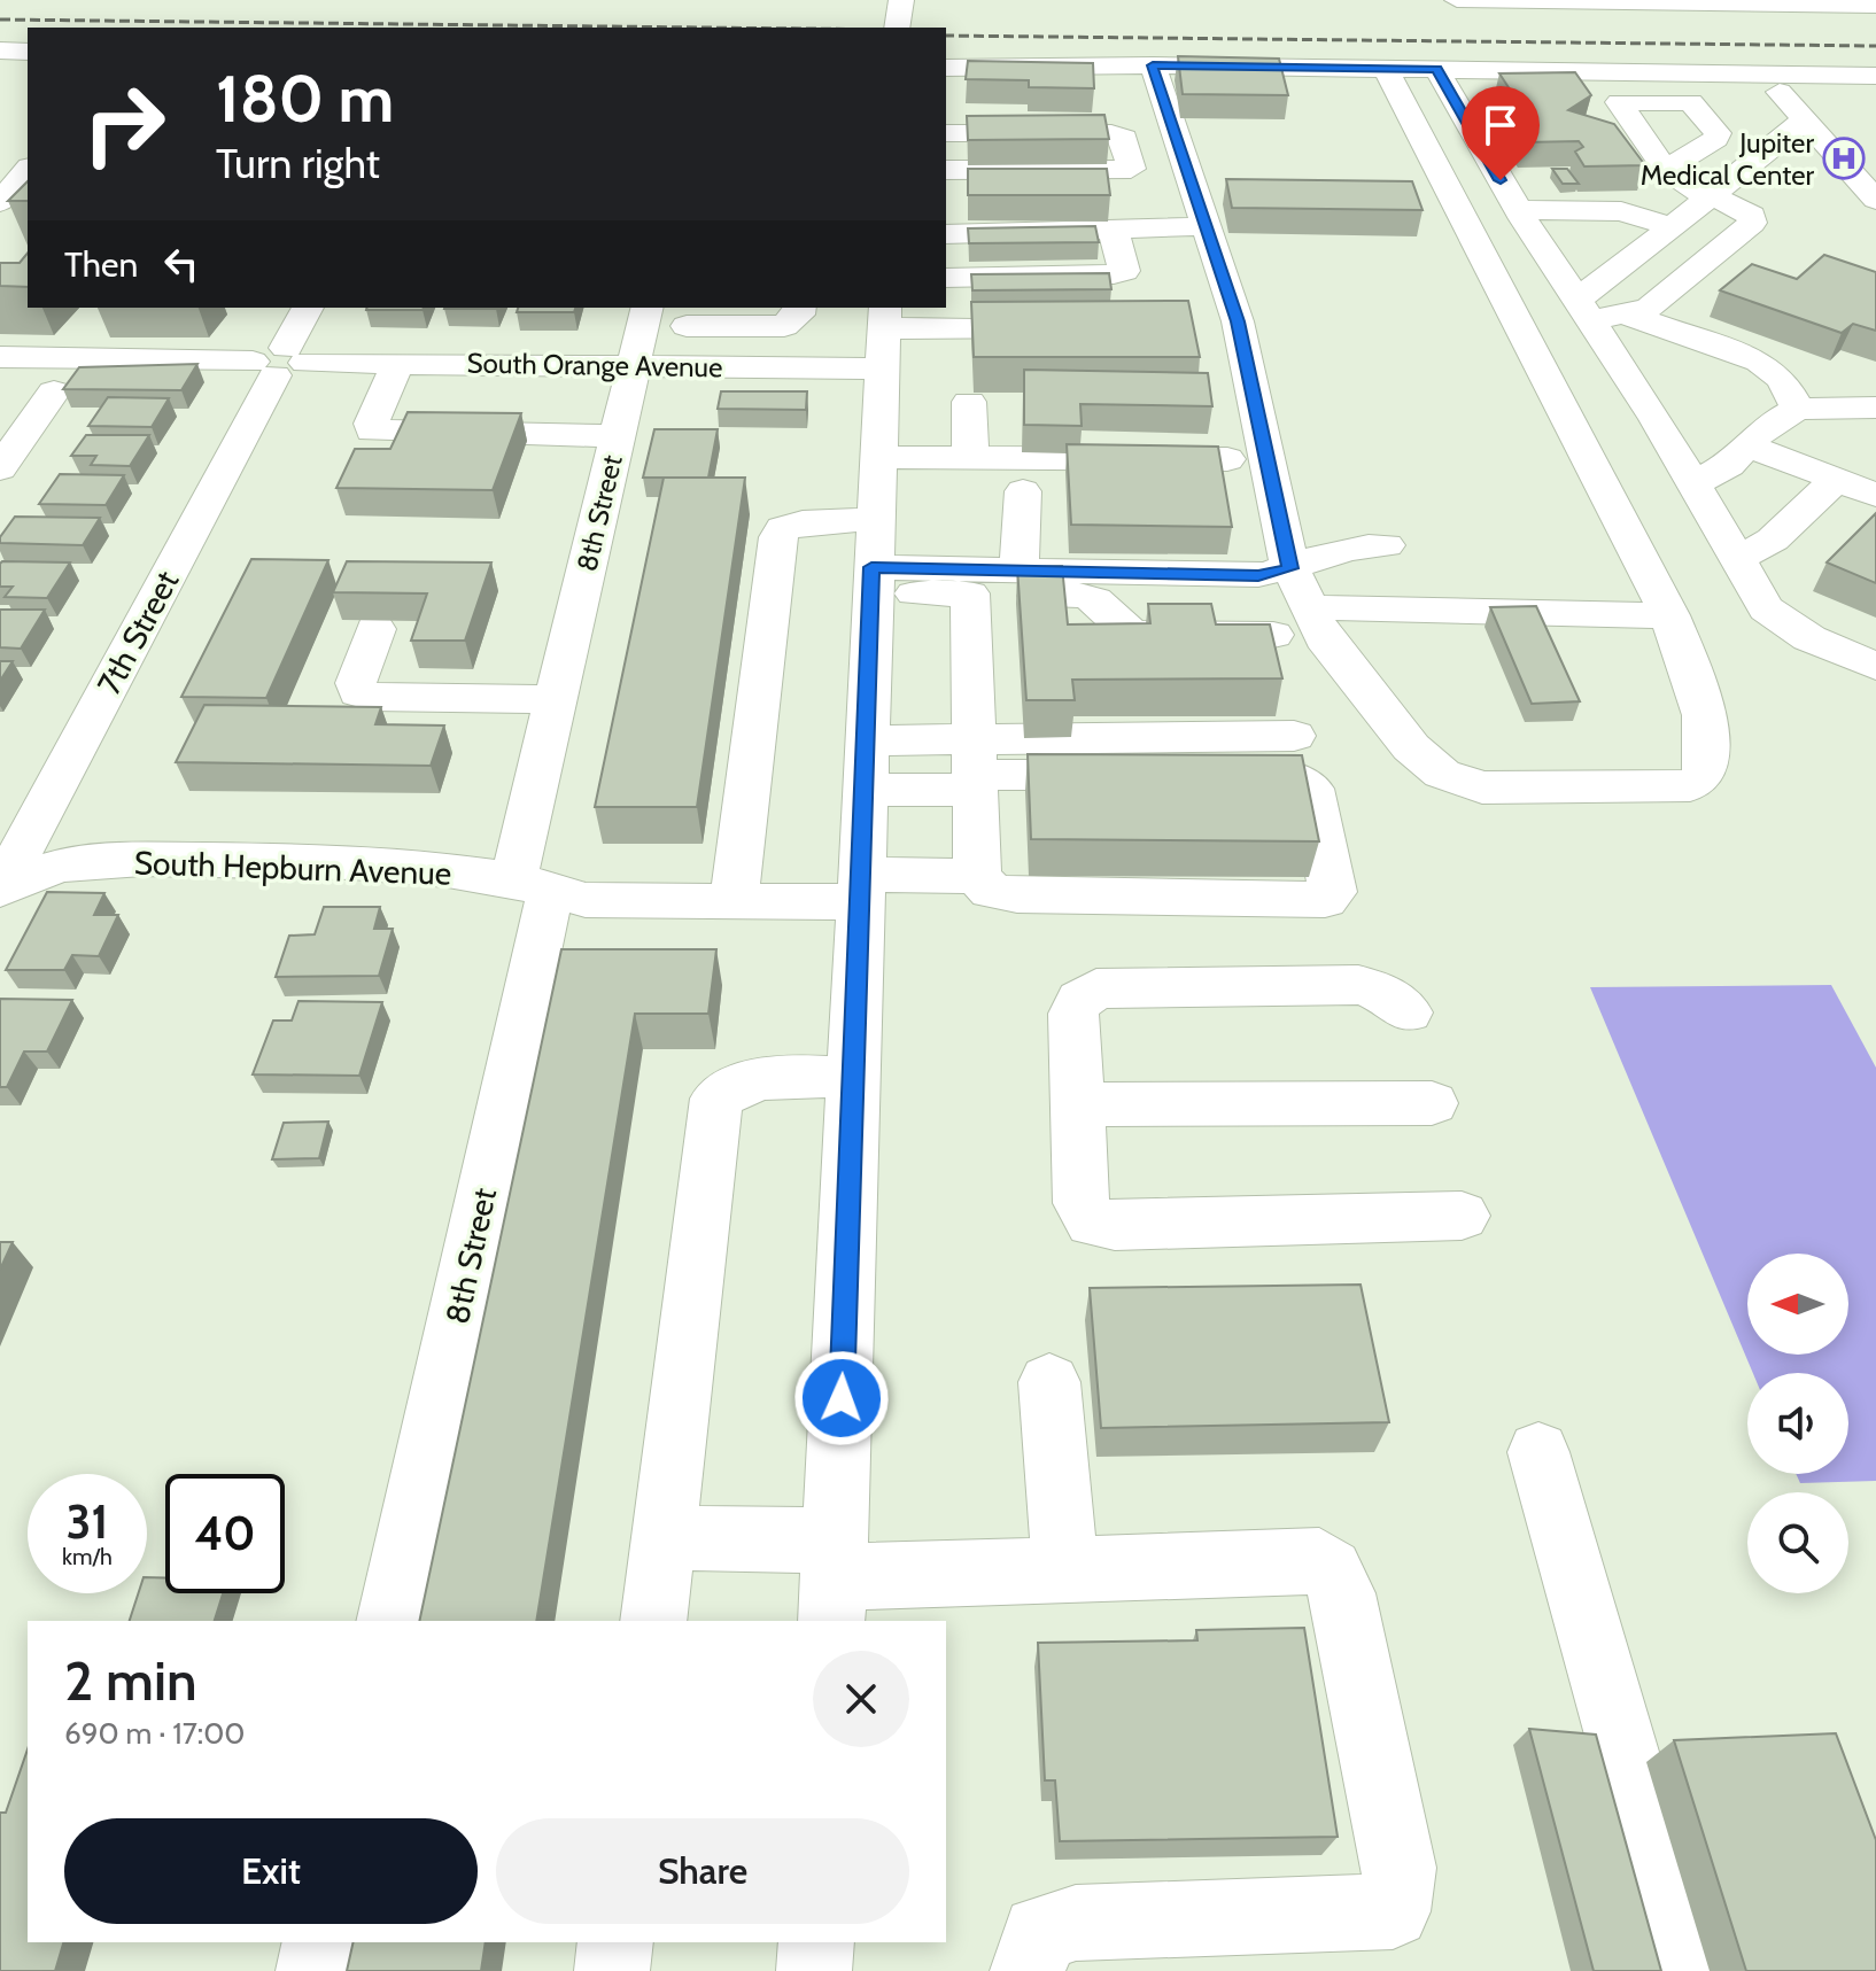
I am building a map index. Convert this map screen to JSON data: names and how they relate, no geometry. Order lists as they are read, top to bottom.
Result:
{
  "streets": {
    "street": [
      "South Orange Avenue",
      "8th Street",
      "7th Street",
      "South Hepburn Avenue"
    ]
  },
  "crossings": [
    ["South Orange Avenue", "8th Street"],
    ["South Orange Avenue", "7th Street"],
    ["8th Street", "South Hepburn Avenue"],
    ["7th Street", "South Hepburn Avenue"]
  ],
  "places": {
    "hospital": ["Jupiter Medical Center"]
  },
  "north": "left",
  "page": {
    "turn": ["180 m", "Turn right"],
    "then": "Then",
    "speed": "31 km/h",
    "limit": "40",
    "heading": ["2 min", "690 m · 17:00"],
    "buttons": ["Exit", "Share"]
  }
}
